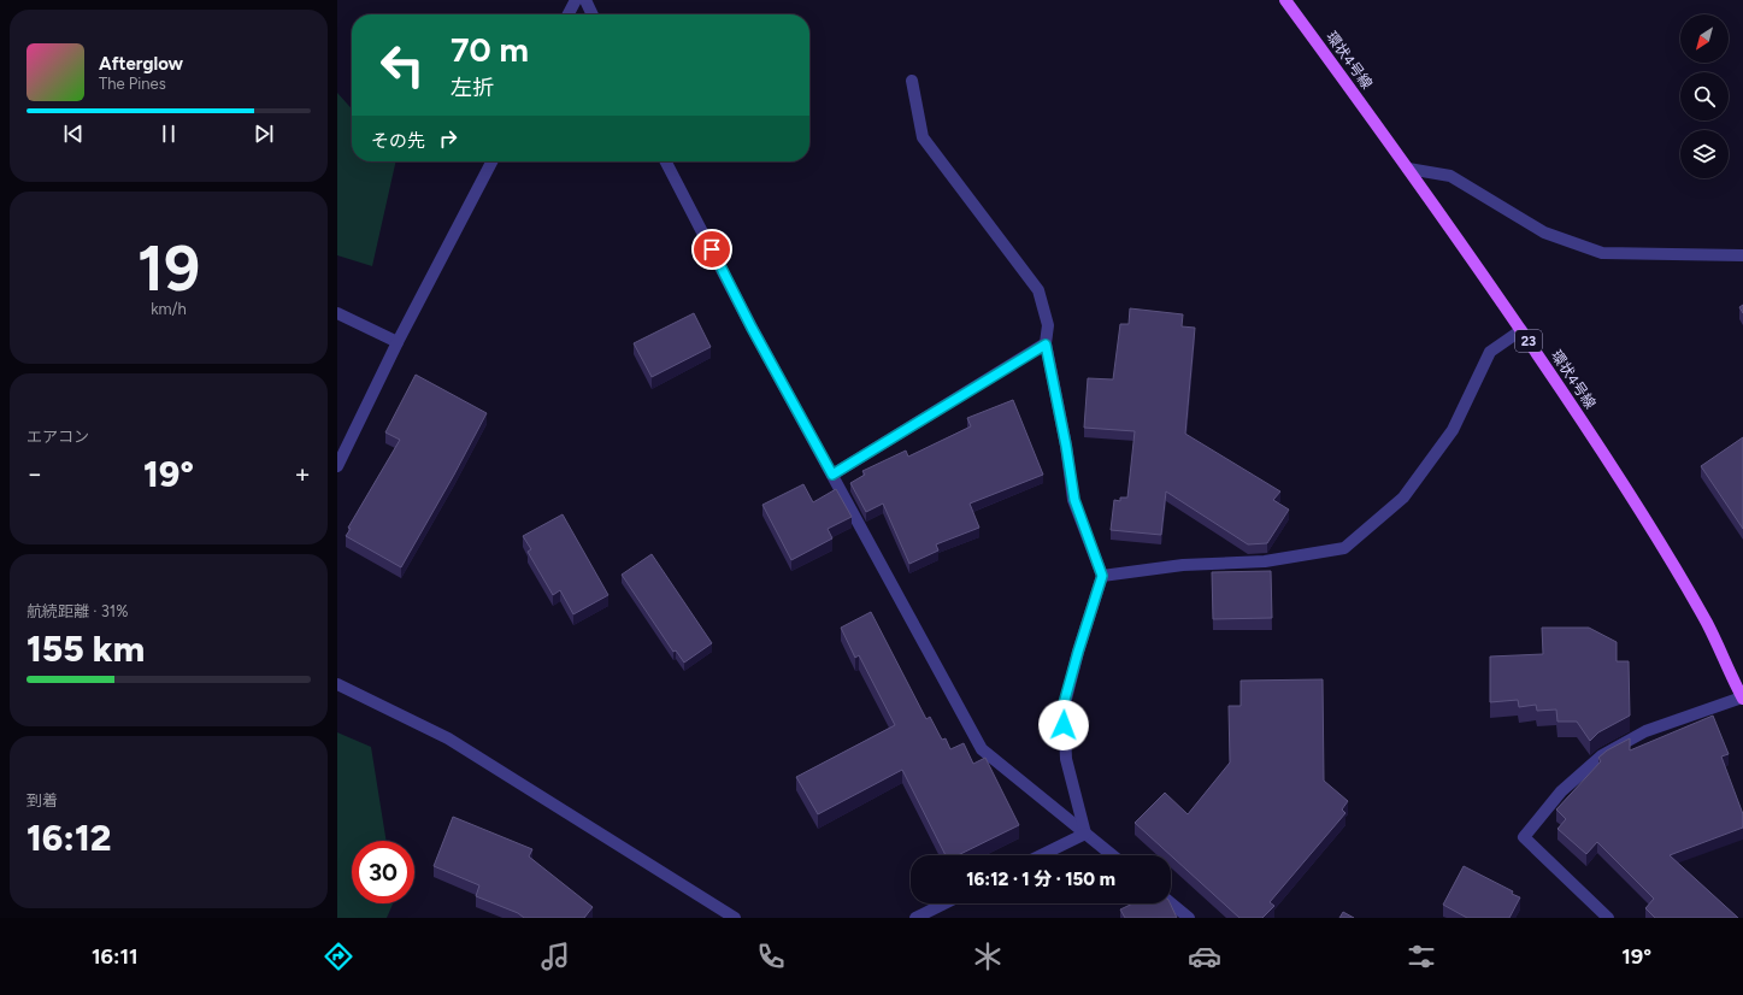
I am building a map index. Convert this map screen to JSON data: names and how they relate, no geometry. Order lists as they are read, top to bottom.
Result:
{
  "streets": {
    "main road": ["環状4号線", "23"]
  },
  "north": "bottom left",
  "page": {
    "turn": ["70 m", "左折"],
    "song": ["Afterglow", "The Pines"],
    "then": "その先",
    "tile": [
      ["19", "km/h"],
      "エアコン",
      ["航続距離 · 31%", "155 km"],
      ["到着", "16:12"]
    ],
    "heat": ["−", "19°", "+"],
    "limit": "30",
    "trip": "16:12 · 1 分 · 150 m",
    "tabs": ["16:11", "19°"]
  }
}
